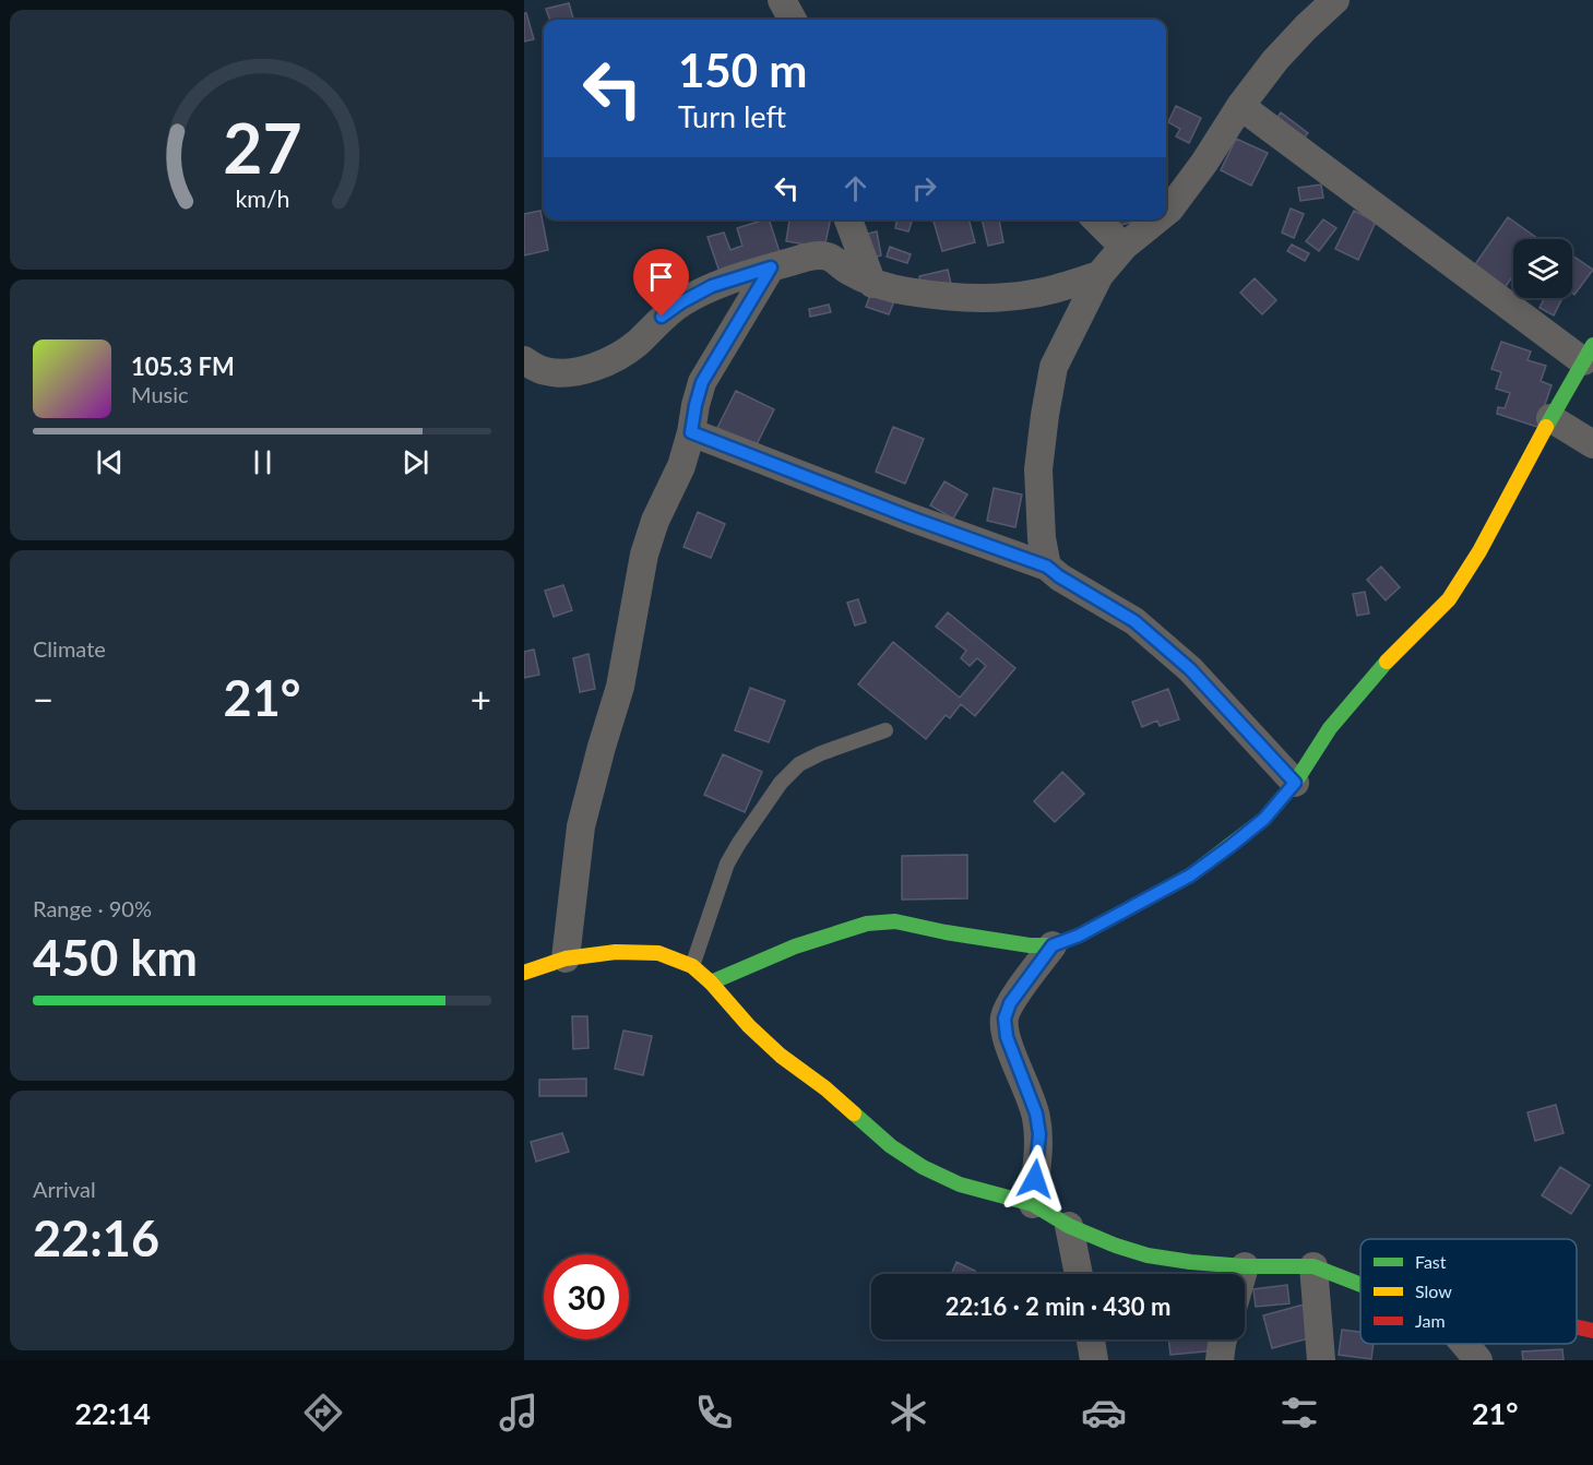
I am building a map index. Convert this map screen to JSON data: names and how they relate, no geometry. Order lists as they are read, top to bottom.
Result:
{
  "legend": ["Fast", "Slow", "Jam"],
  "page": {
    "turn": ["150 m", "Turn left"],
    "song": ["105.3 FM", "Music"],
    "tile": [
      "Climate",
      ["Range · 90%", "450 km"],
      ["Arrival", "22:16"]
    ],
    "heat": ["−", "21°", "+"],
    "limit": "30",
    "trip": "22:16 · 2 min · 430 m",
    "tabs": ["22:14", "21°"],
    "gauge": ["27", "km/h"]
  }
}
